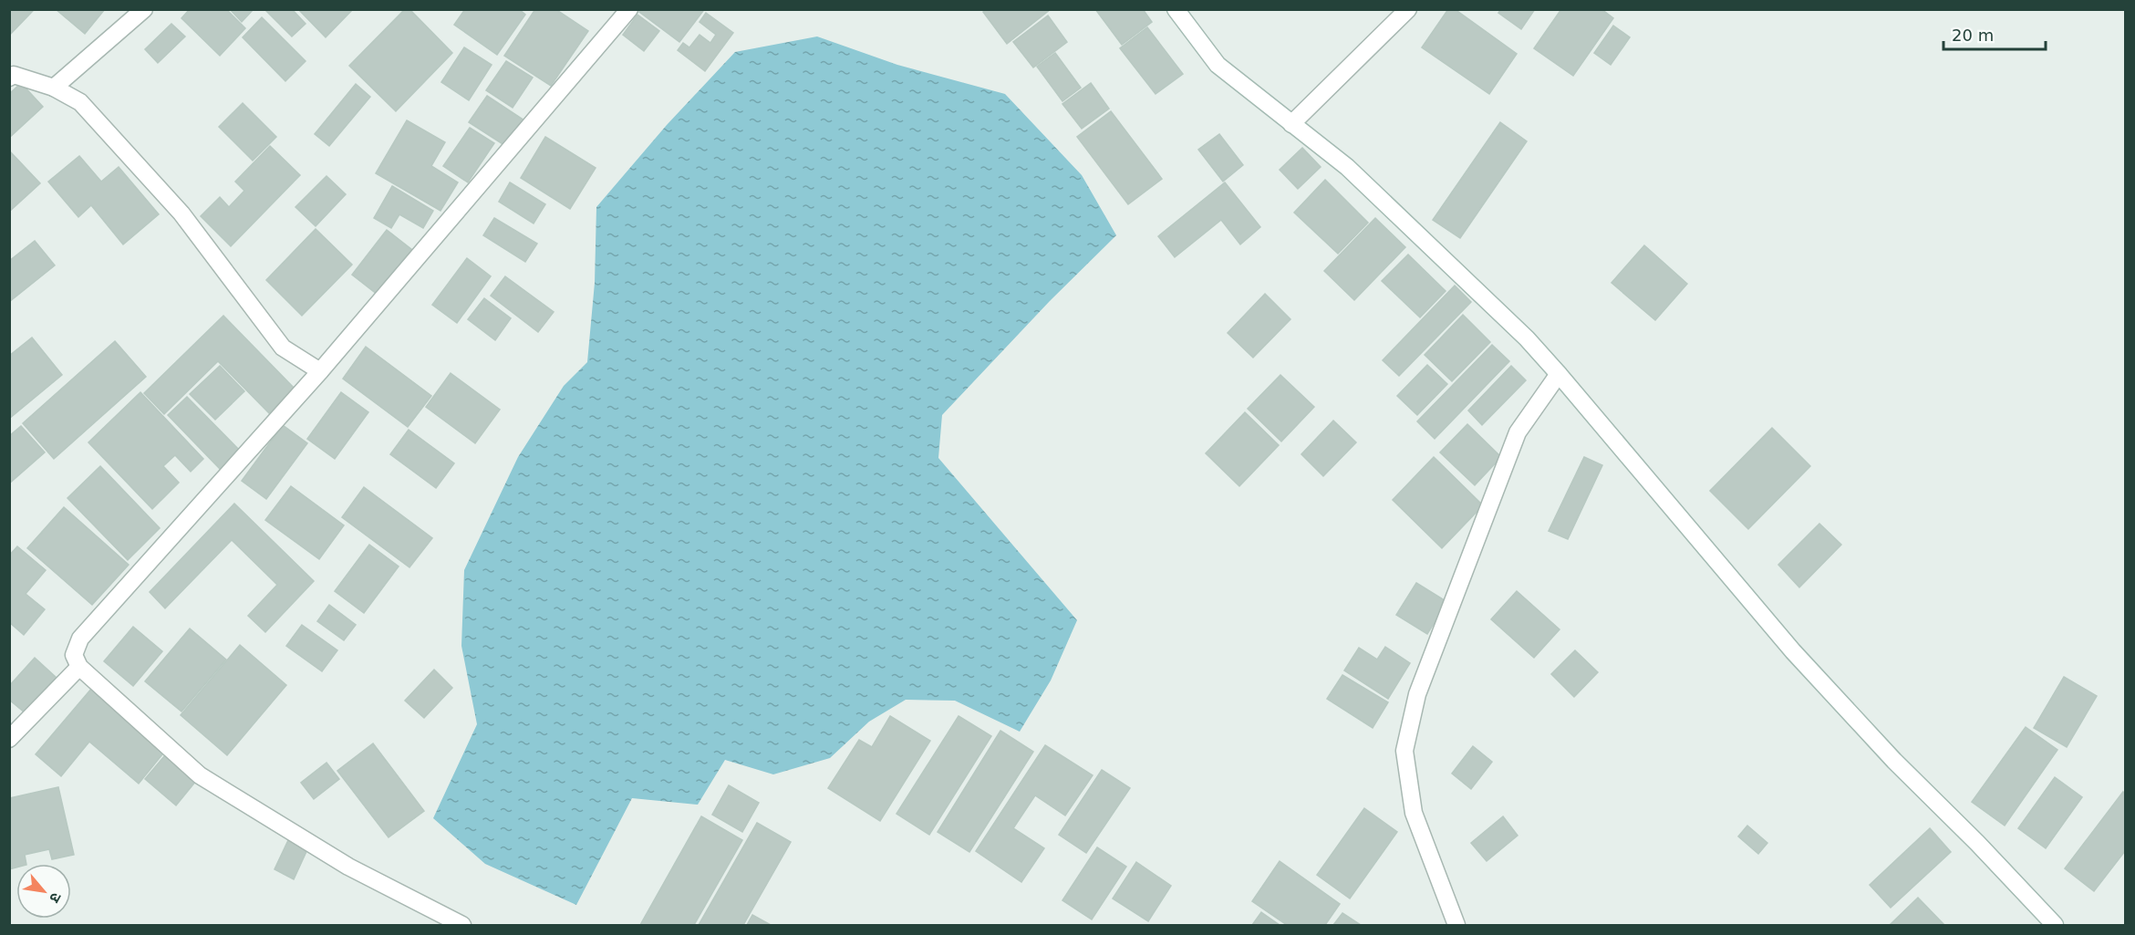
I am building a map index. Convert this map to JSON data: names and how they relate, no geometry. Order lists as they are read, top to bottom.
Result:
{
  "scale_bar": "20 m",
  "north": "bottom right"
}
